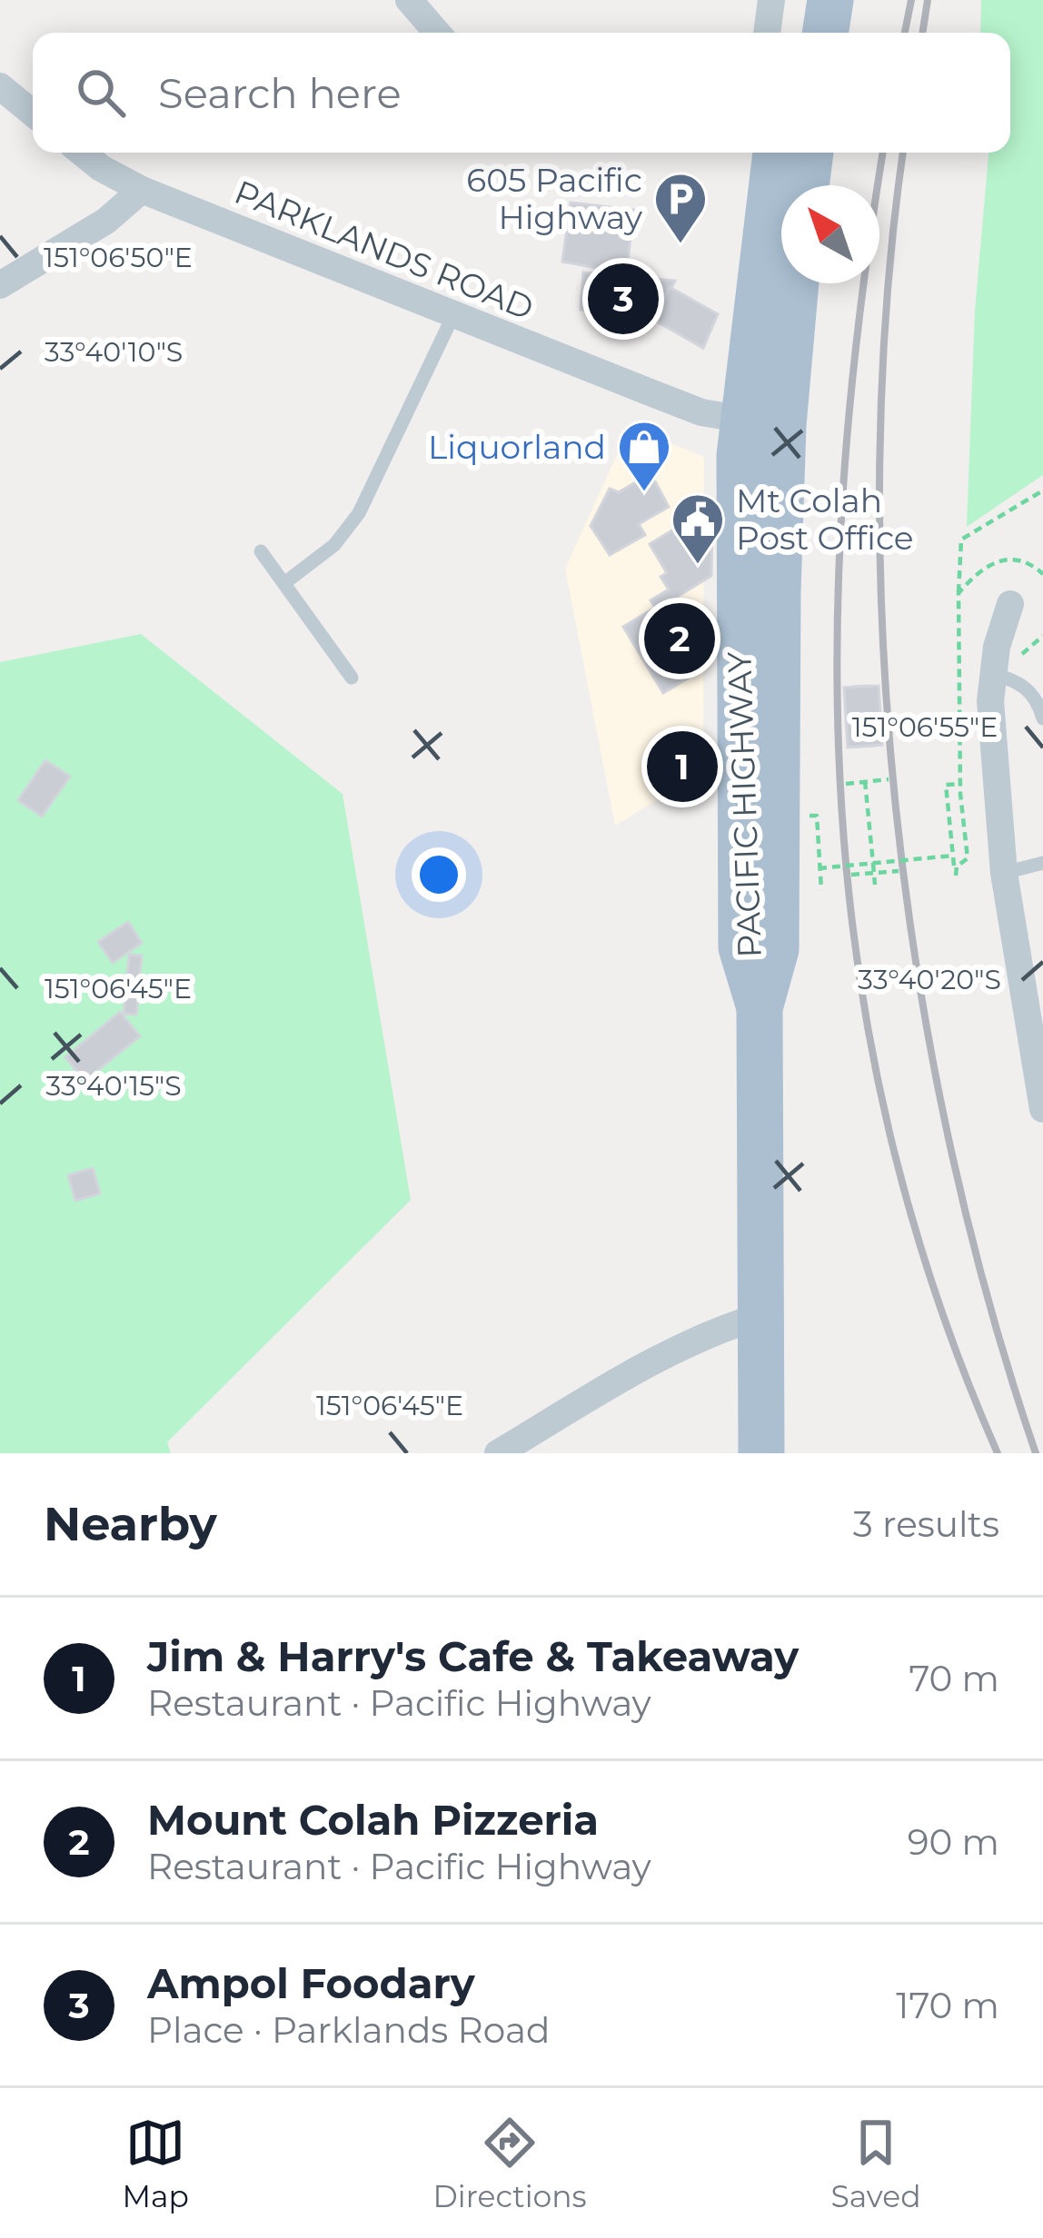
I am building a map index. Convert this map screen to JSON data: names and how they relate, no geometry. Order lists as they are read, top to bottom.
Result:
{
  "streets": {
    "main road": ["PACIFIC HIGHWAY"],
    "street": ["PARKLANDS ROAD"]
  },
  "crossings": [
    ["PARKLANDS ROAD", "PACIFIC HIGHWAY"]
  ],
  "places": {
    "parking": ["605 Pacific Highway"],
    "shop": ["Liquorland"],
    "public building": ["Mt Colah Post Office"]
  },
  "north": "top left",
  "page": {
    "search": "Search here",
    "pins": ["3", "2", "1"],
    "heading": ["Nearby", "3 results"],
    "list": [
      {
        "mark": "1",
        "name": "Jim & Harry's Cafe & Takeaway",
        "note": "Restaurant · Pacific Highway",
        "value": "70 m"
      },
      {
        "mark": "2",
        "name": "Mount Colah Pizzeria",
        "note": "Restaurant · Pacific Highway",
        "value": "90 m"
      },
      {
        "mark": "3",
        "name": "Ampol Foodary",
        "note": "Place · Parklands Road",
        "value": "170 m"
      }
    ],
    "nav": ["Map", "Directions", "Saved"]
  },
  "coordinates": [
    "151°06'50\"E",
    "33°40'10\"S",
    "151°06'55\"E",
    "33°40'20\"S",
    "151°06'45\"E",
    "33°40'15\"S"
  ]
}
